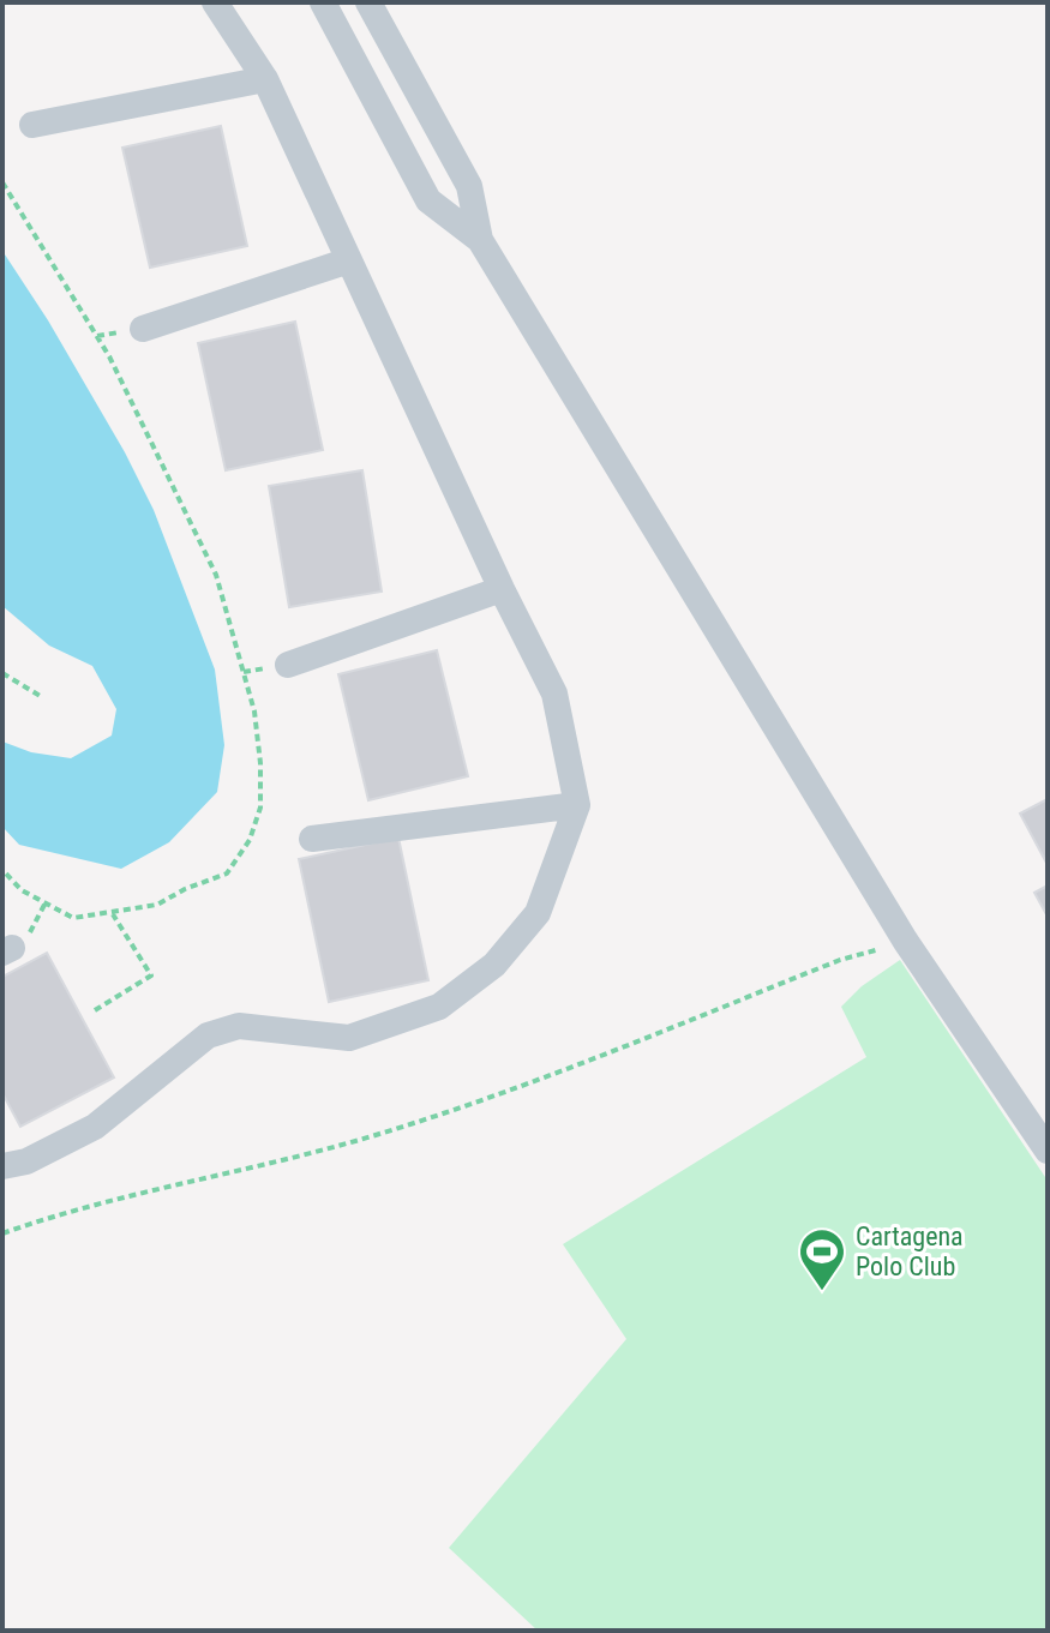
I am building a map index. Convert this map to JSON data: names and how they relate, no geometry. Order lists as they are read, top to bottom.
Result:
{
  "places": {
    "sports": ["Cartagena Polo Club"]
  }
}
